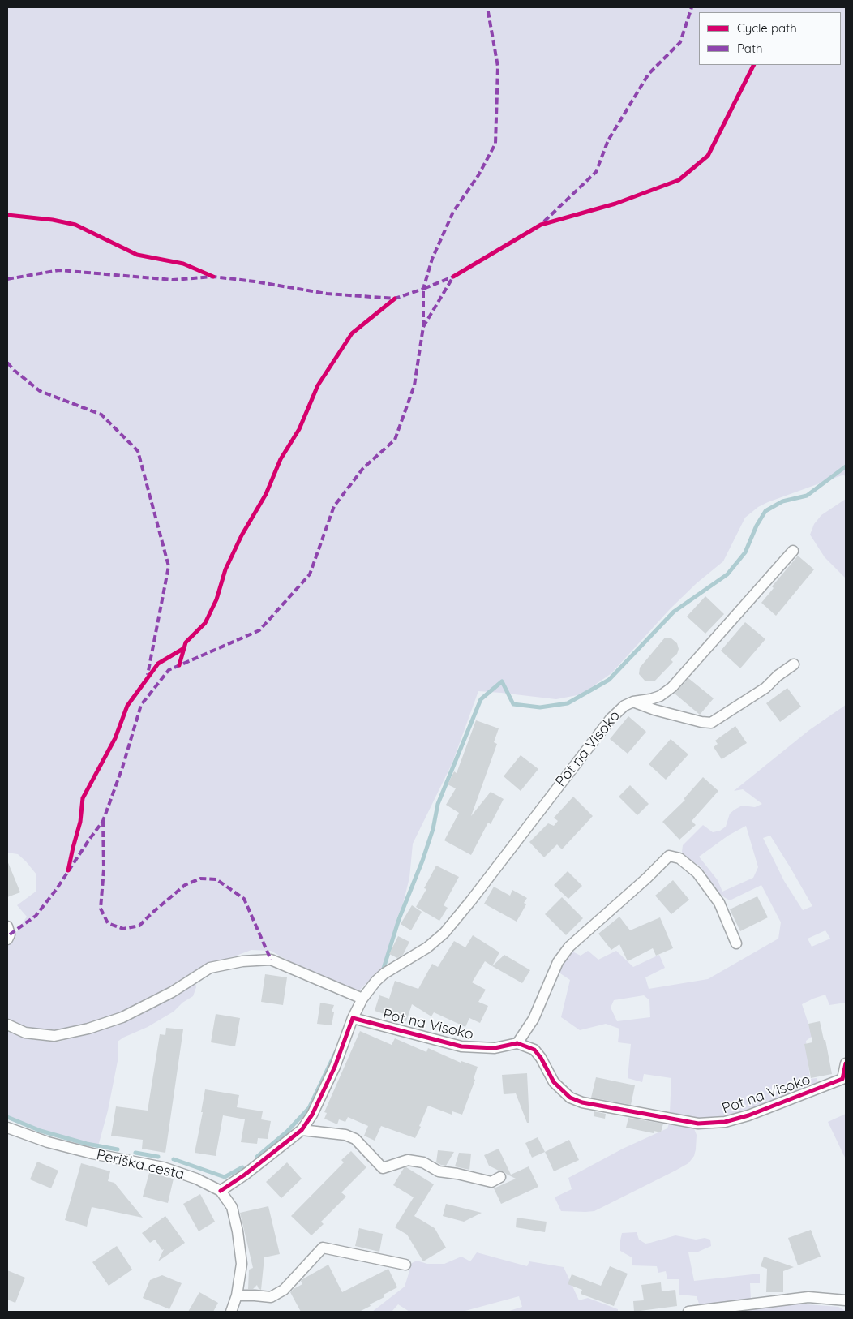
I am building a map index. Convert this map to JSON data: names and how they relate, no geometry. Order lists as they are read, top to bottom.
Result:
{
  "streets": {
    "street": ["Pot na Visoko", "Periška cesta"]
  },
  "crossings": [
    ["Pot na Visoko", "Periška cesta"]
  ],
  "legend": ["Cycle path", "Path"]
}
